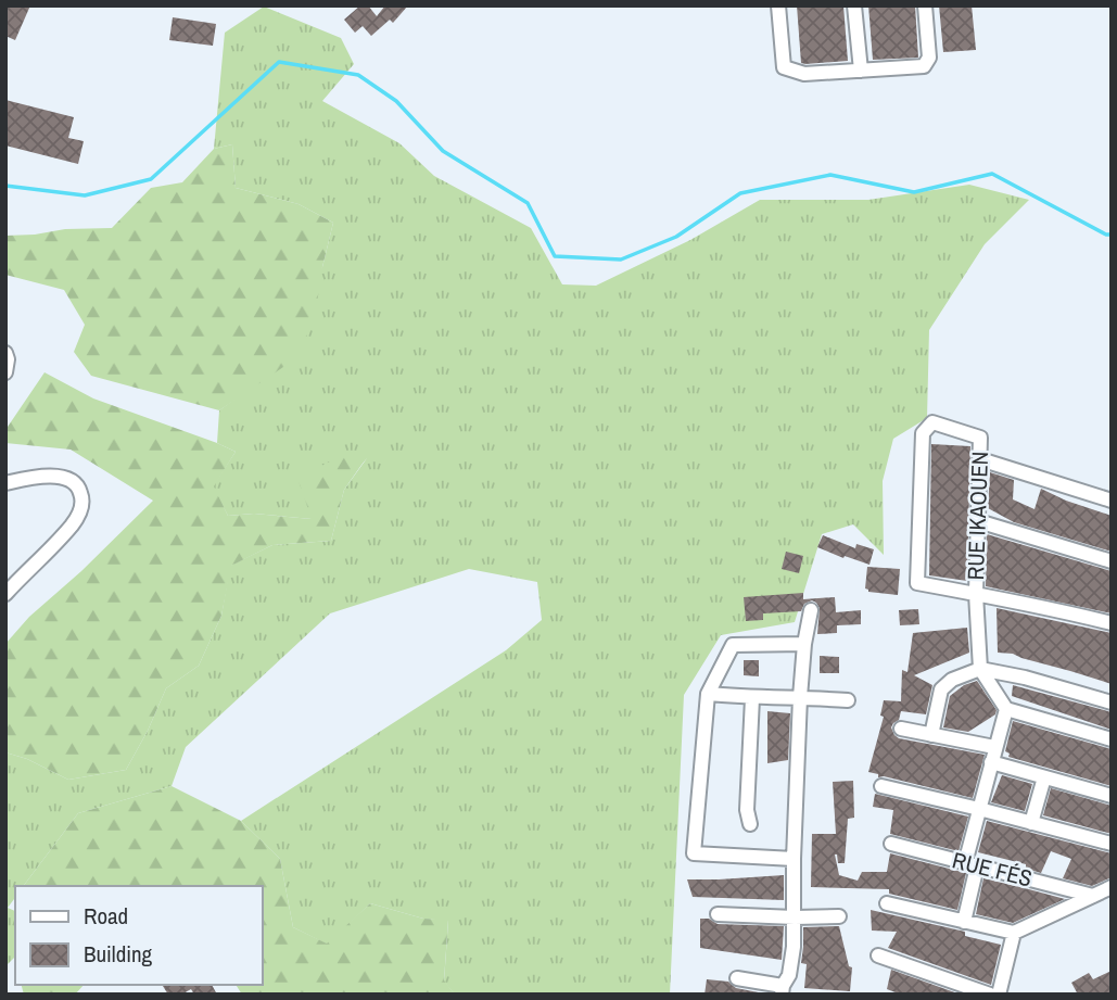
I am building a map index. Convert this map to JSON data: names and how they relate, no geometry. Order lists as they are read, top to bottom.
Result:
{
  "streets": {
    "street": ["RUE IKAOUEN", "RUE FÉS"]
  },
  "legend": ["Road", "Building"]
}
